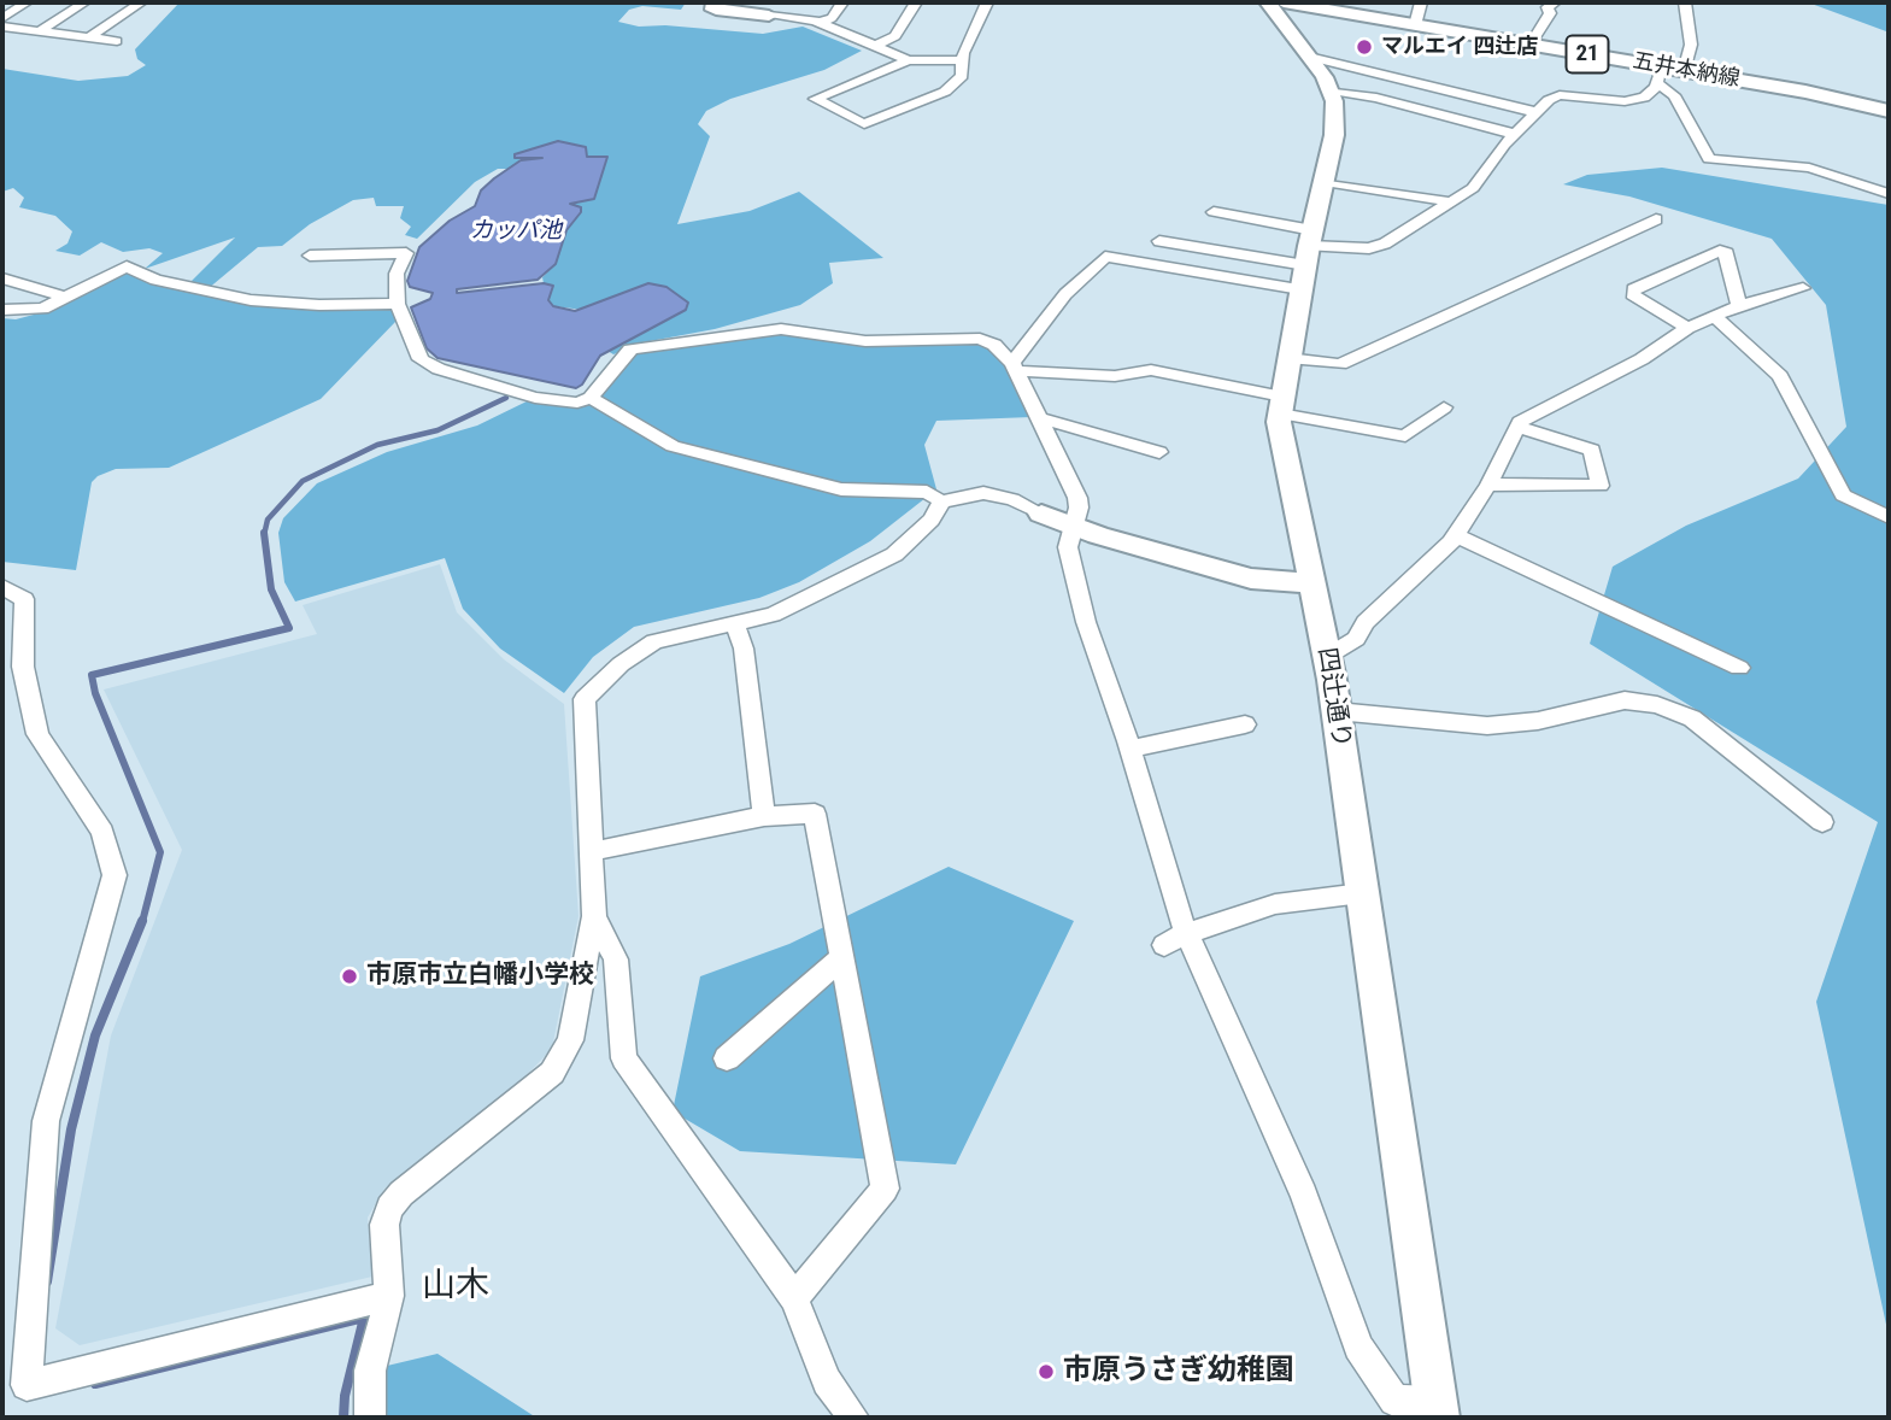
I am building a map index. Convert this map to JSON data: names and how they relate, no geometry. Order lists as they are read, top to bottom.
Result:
{
  "streets": {
    "main road": ["21", "五井本納線"],
    "street": ["四辻通り"]
  },
  "districts": ["山木"],
  "water": ["カッパ池"],
  "places": ["マルエイ 四辻店", "市原市立白幡小学校", "市原うさぎ幼稚園"]
}
